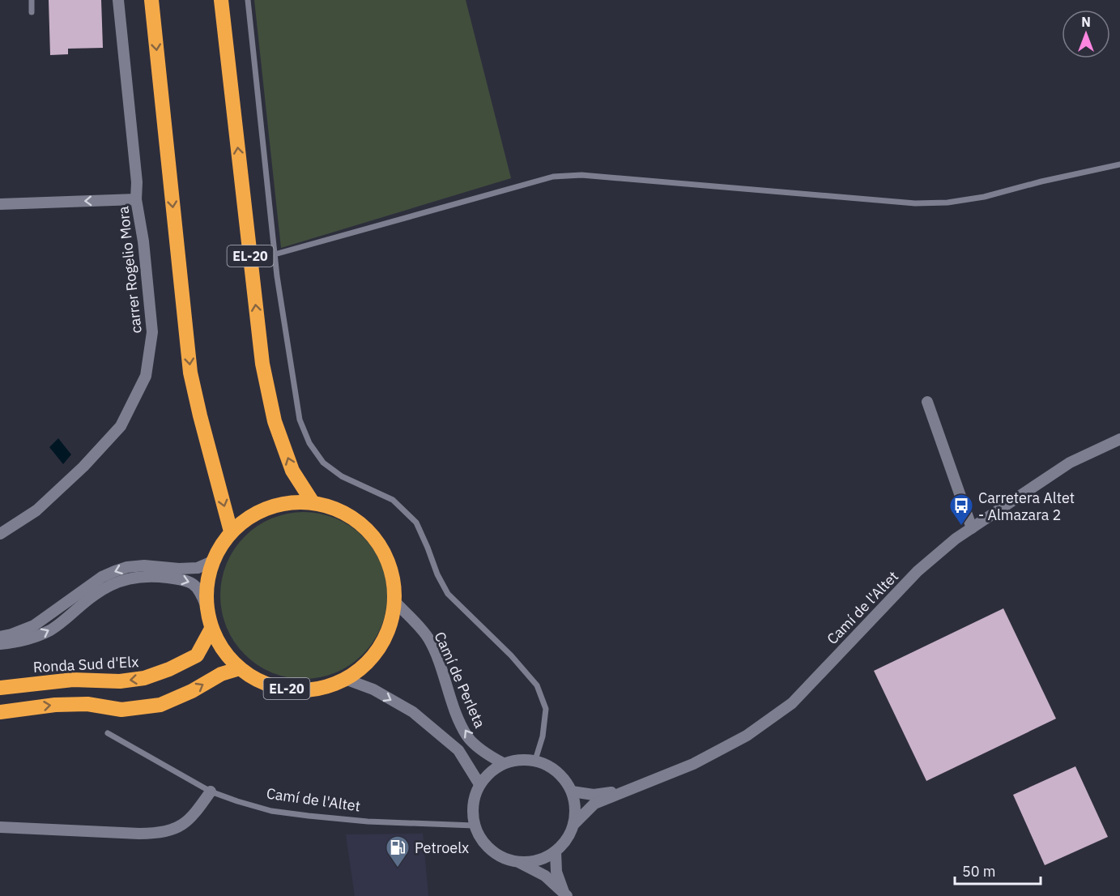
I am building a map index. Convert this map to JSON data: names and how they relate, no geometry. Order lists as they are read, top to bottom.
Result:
{
  "streets": {
    "highway": ["EL-20", "Ronda Sud d'Elx"],
    "street": ["carrer Rogelio Mora", "Camí de l'Altet", "Camí de Perleta"]
  },
  "crossings": [
    ["EL-20", "Ronda Sud d'Elx"],
    ["EL-20", "Camí de Perleta"],
    ["Camí de l'Altet", "Camí de Perleta"]
  ],
  "places": {
    "bus stop": ["Carretera Altet - Almazara 2"],
    "fuel station": ["Petroelx"]
  },
  "scale_bar": "50 m",
  "north": "top"
}
